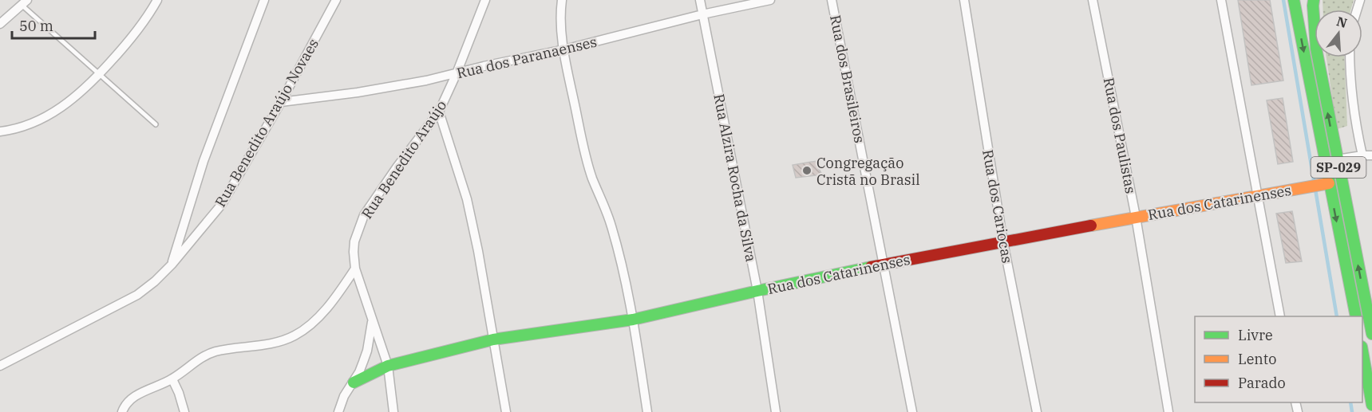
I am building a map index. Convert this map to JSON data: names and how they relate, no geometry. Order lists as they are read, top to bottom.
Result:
{
  "streets": {
    "main road": ["SP-029", "Rua dos Catarinenses"],
    "street": [
      "Rua dos Paranaenses",
      "Rua dos Brasileiros",
      "Rua Benedito Araújo Novaes",
      "Rua dos Paulistas",
      "Rua Benedito Araújo",
      "Rua Alzira Rocha da Silva",
      "Rua dos Cariocas"
    ]
  },
  "crossings": [
    ["Rua dos Paranaenses", "Rua Benedito Araújo Novaes"],
    ["Rua dos Paranaenses", "Rua Benedito Araújo"],
    ["Rua dos Paranaenses", "Rua Alzira Rocha da Silva"],
    ["Rua dos Brasileiros", "Rua dos Catarinenses"],
    ["Rua dos Paulistas", "Rua dos Catarinenses"],
    ["Rua Benedito Araújo", "Rua dos Catarinenses"],
    ["SP-029", "Rua dos Catarinenses"],
    ["Rua Alzira Rocha da Silva", "Rua dos Catarinenses"],
    ["Rua dos Catarinenses", "Rua dos Cariocas"]
  ],
  "places": ["Congregação Cristã no Brasil"],
  "legend": ["Livre", "Lento", "Parado"],
  "scale_bar": "50 m",
  "north": "top"
}
